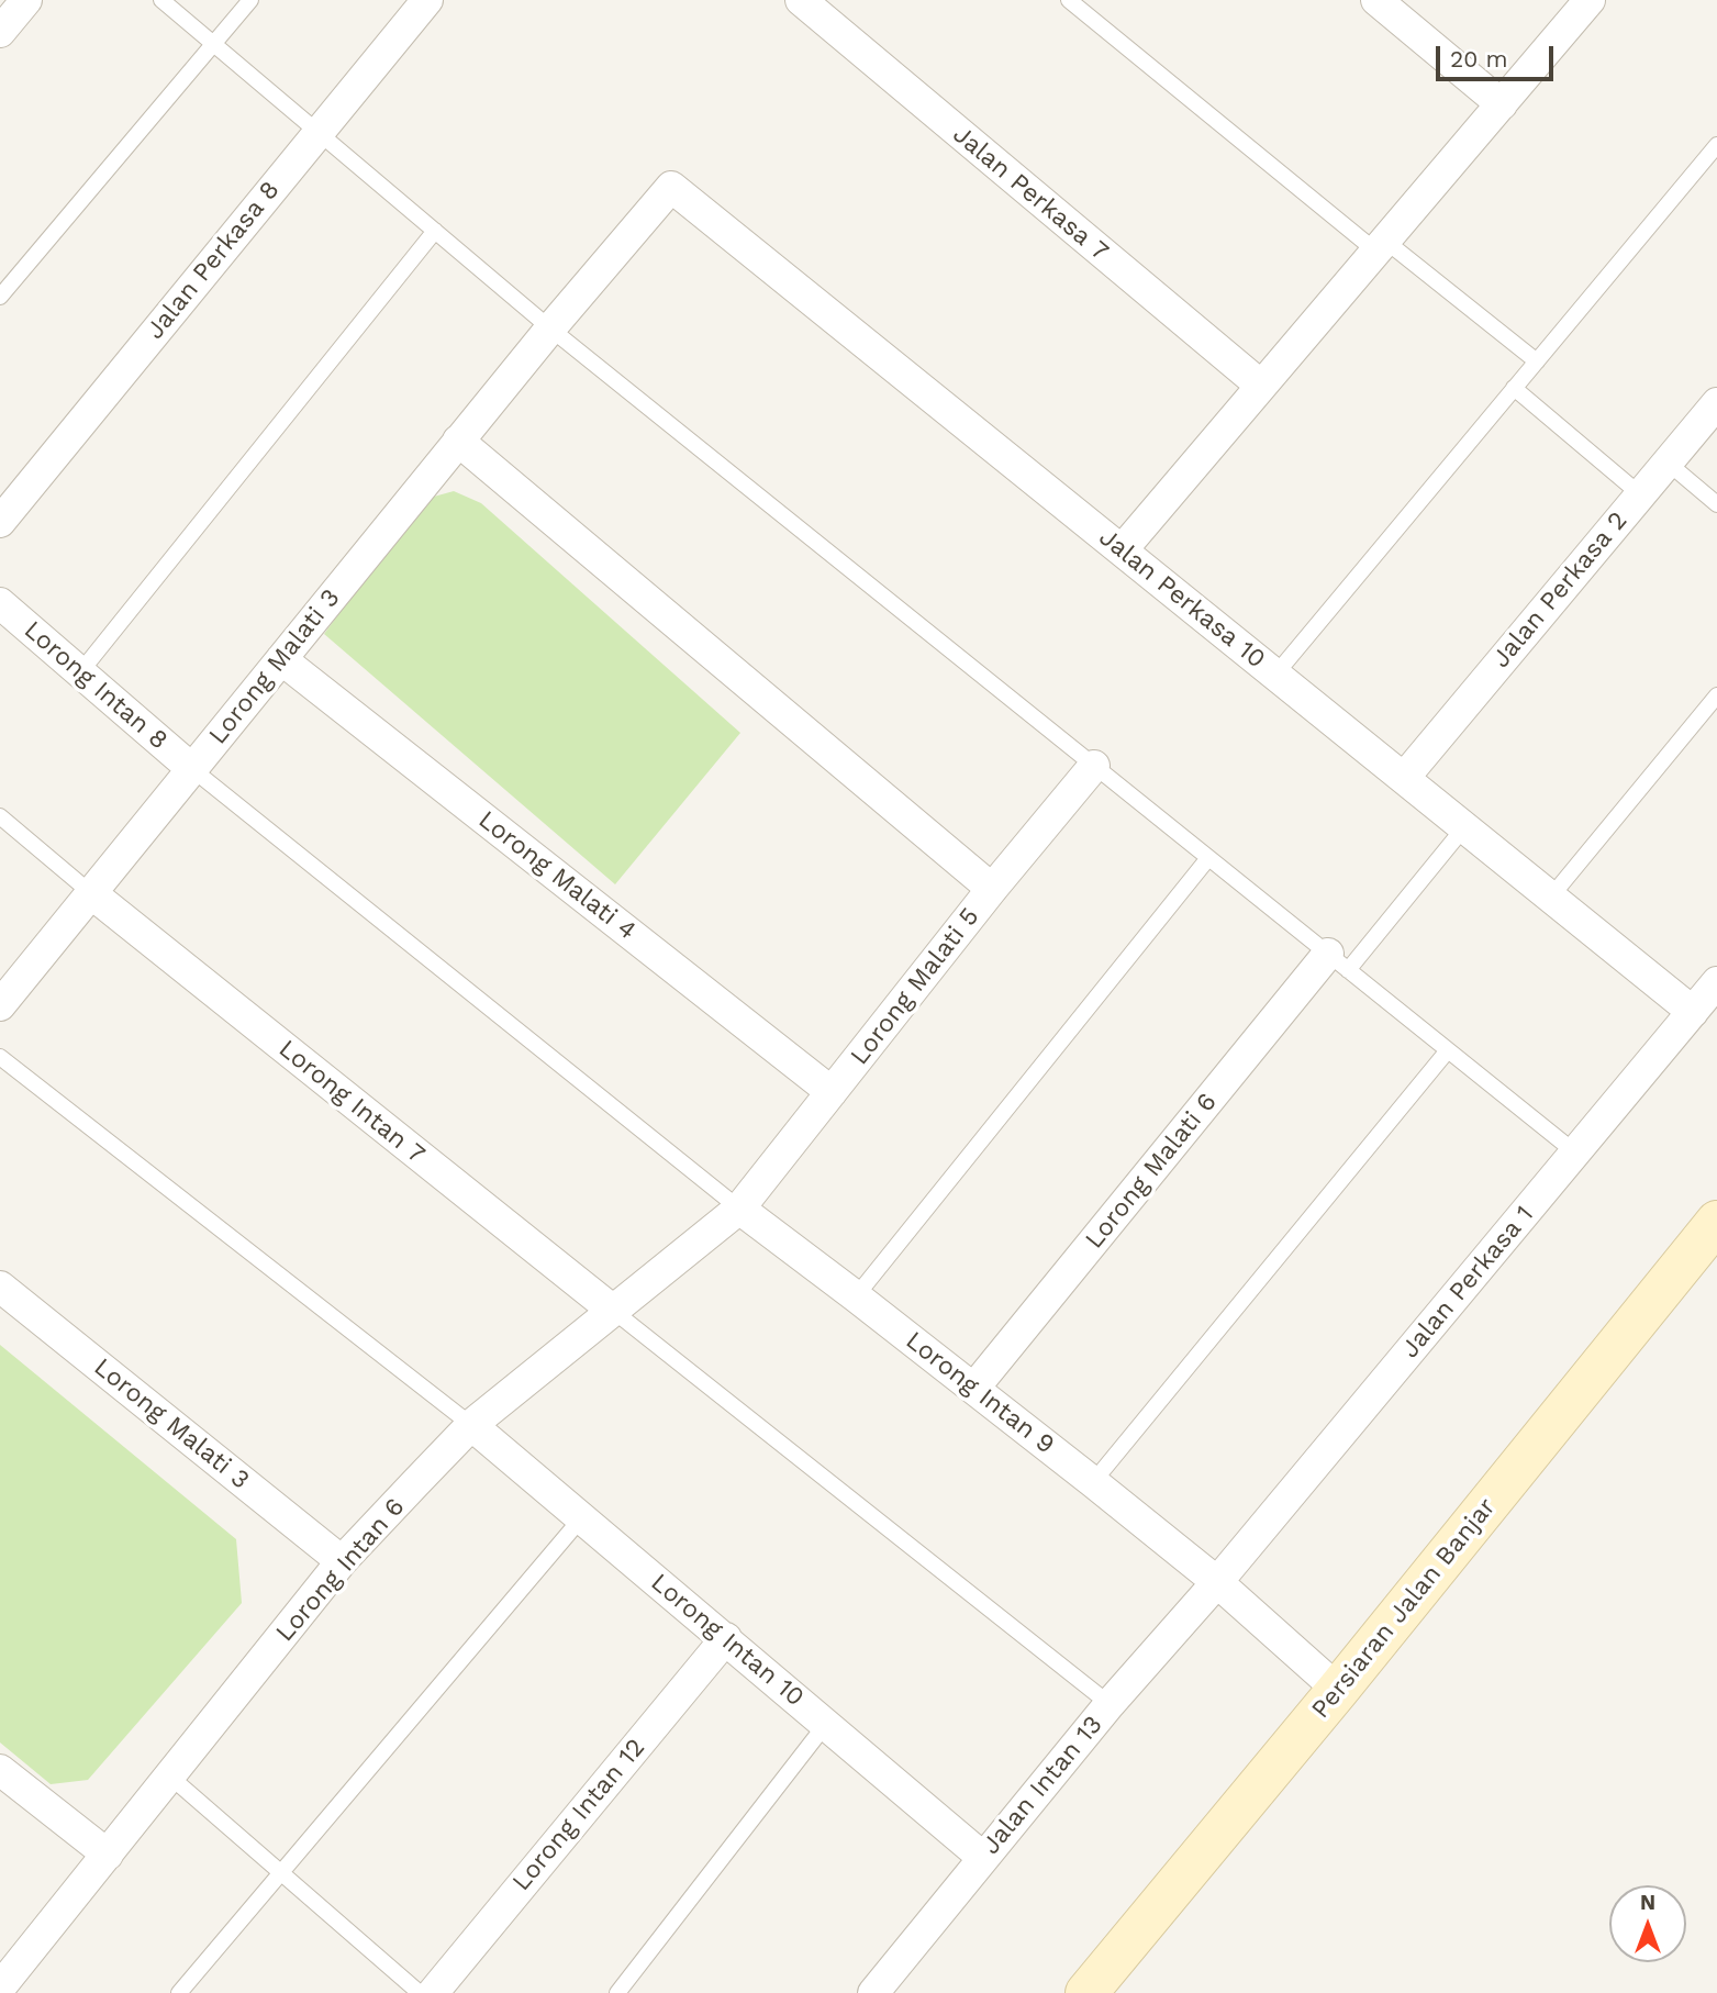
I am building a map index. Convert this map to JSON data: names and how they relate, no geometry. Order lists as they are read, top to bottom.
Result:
{
  "streets": {
    "street": [
      "Jalan Perkasa 7",
      "Jalan Perkasa 8",
      "Jalan Perkasa 2",
      "Jalan Perkasa 10",
      "Lorong Malati 3",
      "Lorong Intan 8",
      "Lorong Malati 4",
      "Lorong Malati 5",
      "Lorong Intan 7",
      "Lorong Malati 6",
      "Jalan Perkasa 1",
      "Lorong Intan 9",
      "Lorong Intan 6",
      "Persiaran Jalan Banjar",
      "Lorong Intan 10",
      "Jalan Intan 13",
      "Lorong Intan 12"
    ]
  },
  "crossings": [
    ["Jalan Perkasa 2", "Jalan Perkasa 10"],
    ["Jalan Perkasa 10", "Lorong Malati 3"],
    ["Jalan Perkasa 10", "Jalan Perkasa 1"],
    ["Lorong Malati 3", "Lorong Intan 8"],
    ["Lorong Malati 3", "Lorong Malati 4"],
    ["Lorong Malati 3", "Lorong Intan 7"],
    ["Lorong Malati 3", "Lorong Intan 6"],
    ["Lorong Malati 4", "Lorong Malati 5"],
    ["Lorong Malati 5", "Lorong Intan 9"],
    ["Lorong Malati 5", "Lorong Intan 6"],
    ["Lorong Intan 7", "Lorong Intan 6"],
    ["Lorong Malati 6", "Lorong Intan 9"],
    ["Jalan Perkasa 1", "Lorong Intan 9"],
    ["Jalan Perkasa 1", "Jalan Intan 13"],
    ["Lorong Intan 9", "Lorong Intan 6"],
    ["Lorong Intan 9", "Persiaran Jalan Banjar"],
    ["Lorong Intan 9", "Jalan Intan 13"],
    ["Lorong Intan 6", "Lorong Intan 10"],
    ["Lorong Intan 10", "Jalan Intan 13"],
    ["Lorong Intan 10", "Lorong Intan 12"]
  ],
  "scale_bar": "20 m",
  "north": "top"
}
